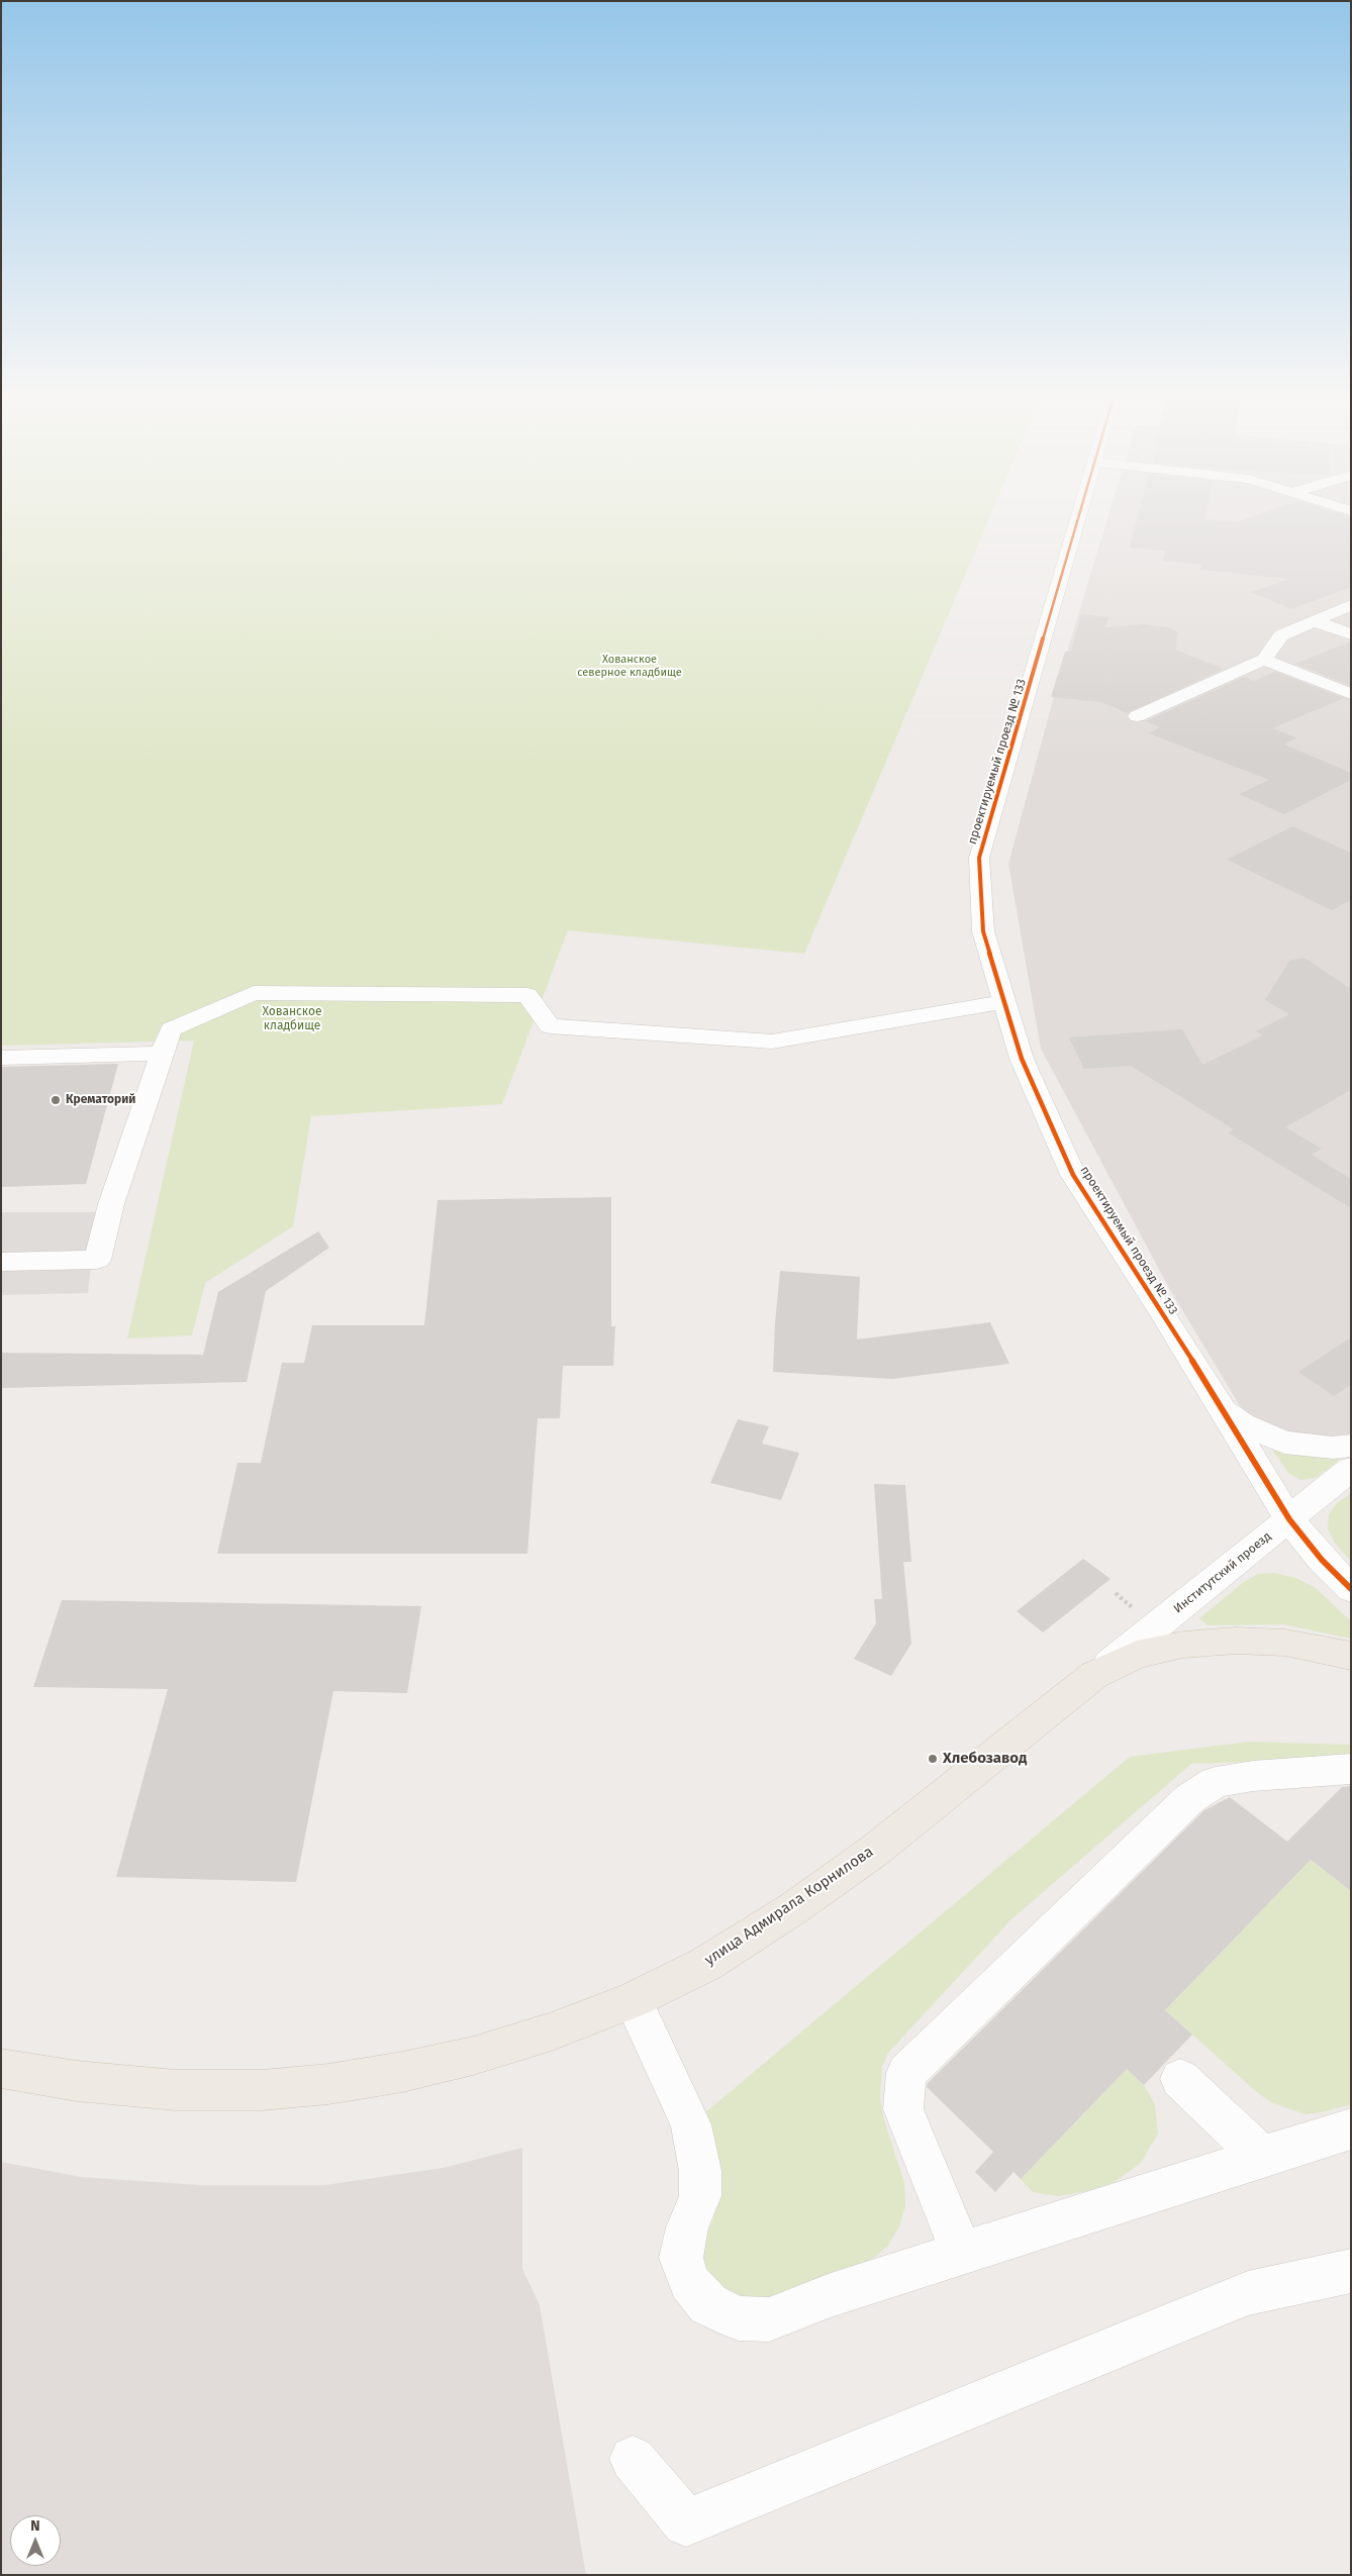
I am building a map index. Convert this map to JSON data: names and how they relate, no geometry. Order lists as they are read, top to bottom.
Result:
{
  "streets": {
    "main road": ["улица Адмирала Корнилова"],
    "street": ["проектируемый проезд № 133", "Институтский проезд"]
  },
  "crossings": [
    ["проектируемый проезд № 133", "Институтский проезд"],
    ["Институтский проезд", "улица Адмирала Корнилова"]
  ],
  "parks": ["Хованское северное кладбище", "Хованское кладбище"],
  "places": ["Крематорий", "Хлебозавод"],
  "north": "top"
}
